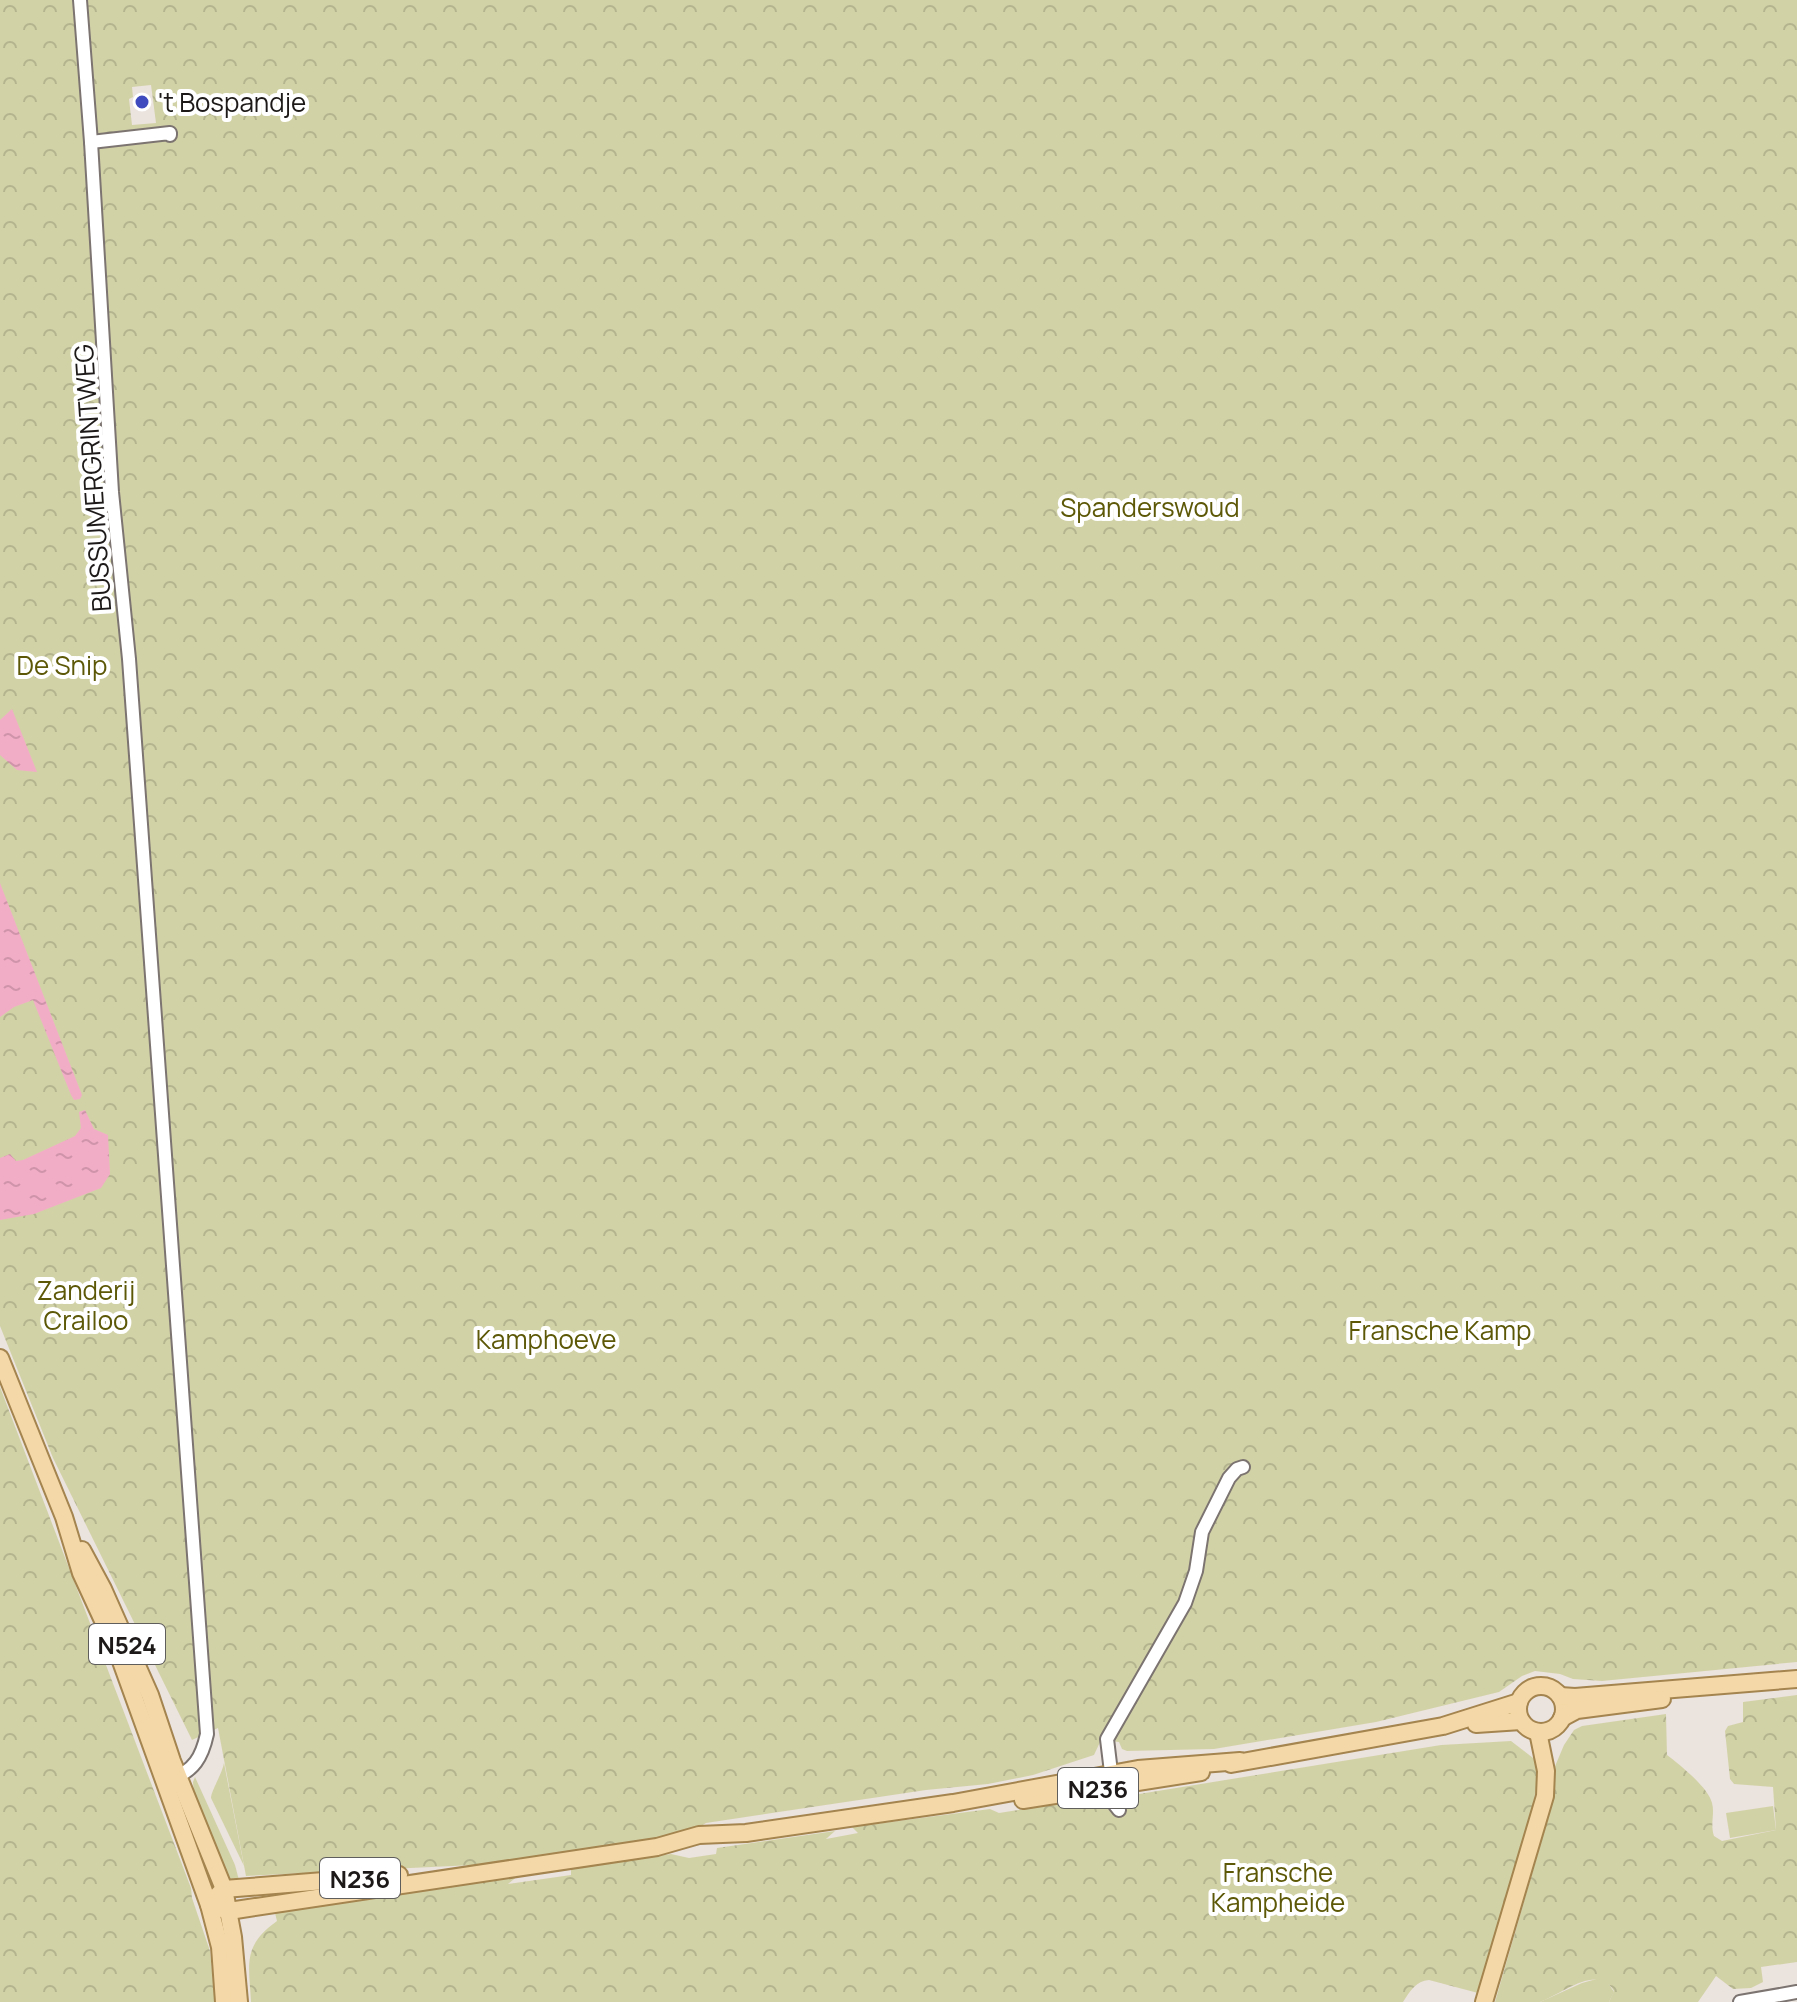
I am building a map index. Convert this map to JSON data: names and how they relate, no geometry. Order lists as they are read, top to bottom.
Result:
{
  "streets": {
    "main road": ["N524", "N236"],
    "street": ["BUSSUMERGRINTWEG"]
  },
  "crossings": [
    ["BUSSUMERGRINTWEG", "N524"],
    ["N524", "N236"]
  ],
  "parks": [
    "Spanderswoud",
    "De Snip",
    "Zanderij Crailoo",
    "Fransche Kamp",
    "Kamphoeve",
    "Fransche Kampheide"
  ],
  "places": ["'t Bospandje"]
}
